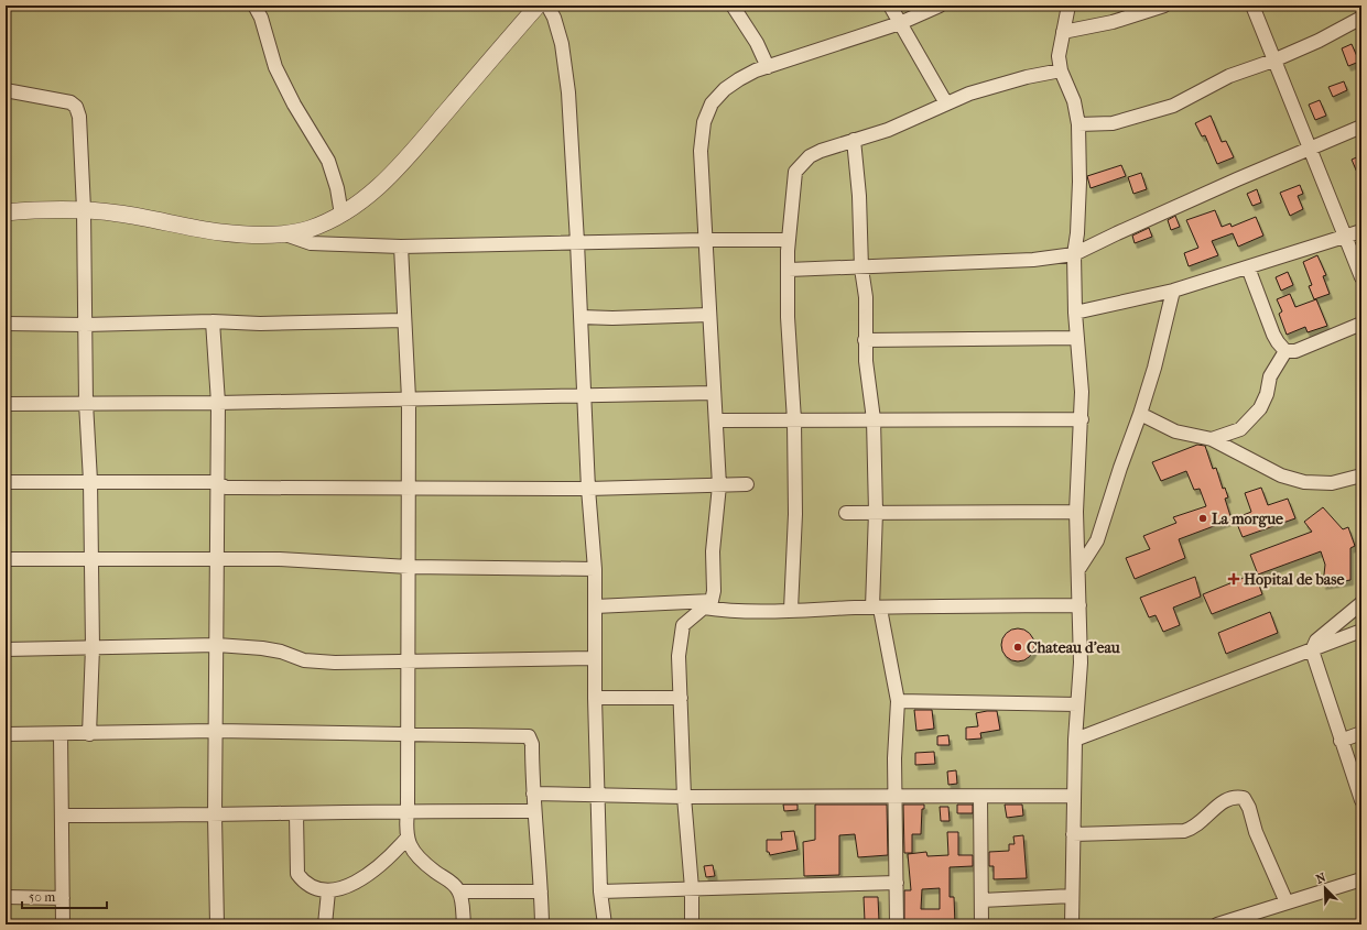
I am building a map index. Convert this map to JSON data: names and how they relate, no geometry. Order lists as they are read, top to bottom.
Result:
{
  "places": {
    "other": ["La morgue", "Chateau d'eau"],
    "health": ["Hopital de base"]
  },
  "scale_bar": "50 m",
  "north": "top left"
}
